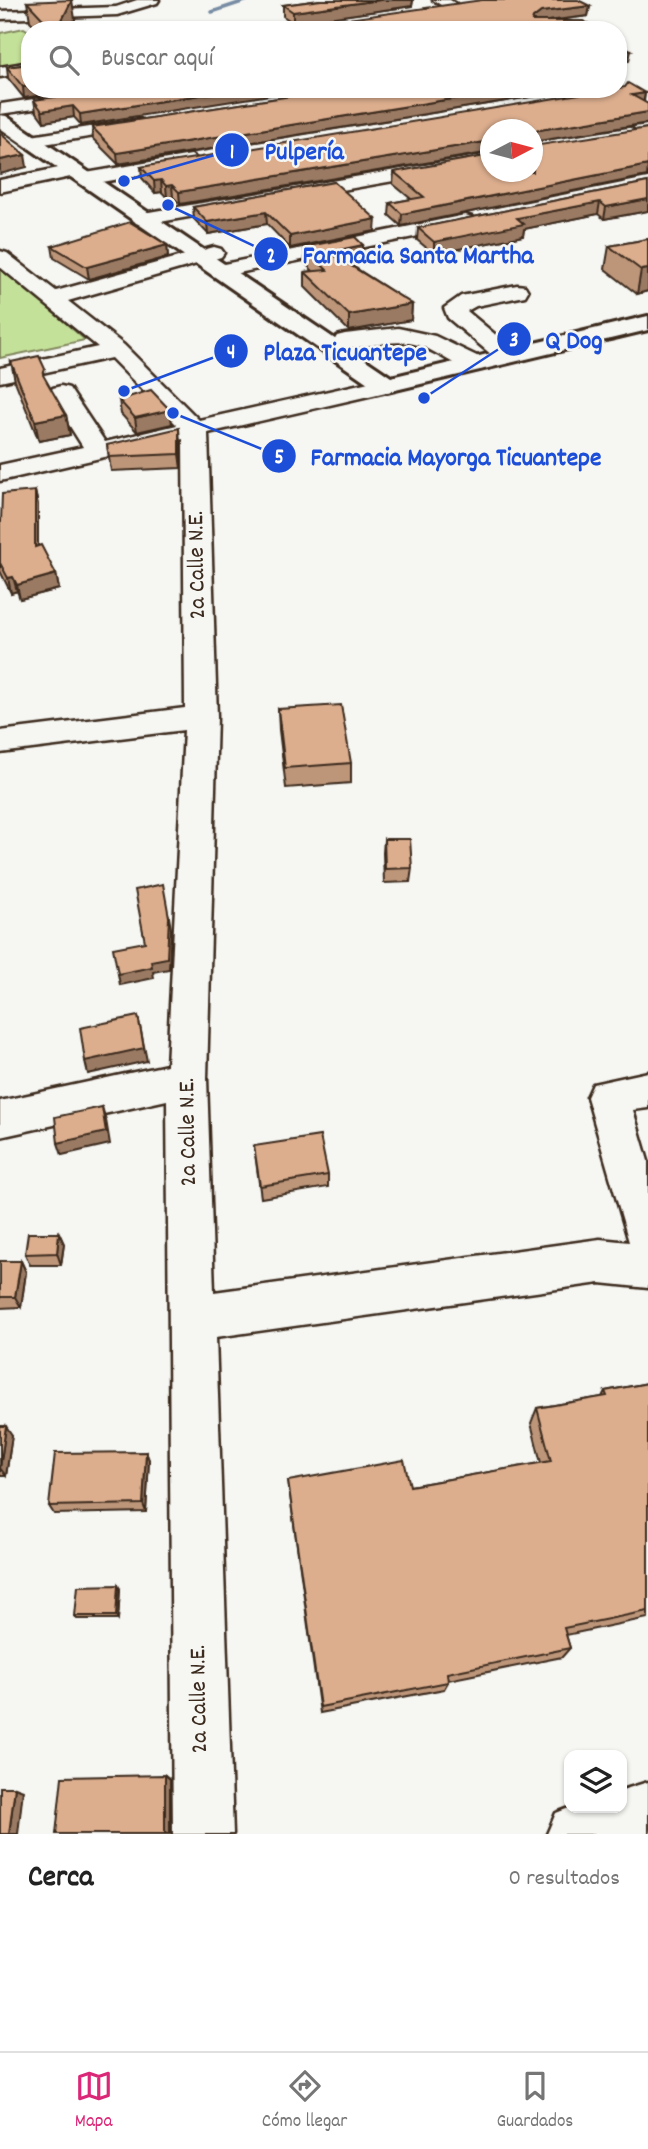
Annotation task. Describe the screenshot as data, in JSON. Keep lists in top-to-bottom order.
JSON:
{
  "streets": {
    "street": ["2a Calle N.E."]
  },
  "places": [
    "Pulpería",
    "Farmacia Santa Martha",
    "Plaza Ticuantepe",
    "Q Dog",
    "Farmacia Mayorga Ticuantepe"
  ],
  "north": "right",
  "page": {
    "search": "Buscar aquí",
    "heading": ["Cerca", "0 resultados"],
    "nav": ["Mapa", "Cómo llegar", "Guardados"]
  }
}
